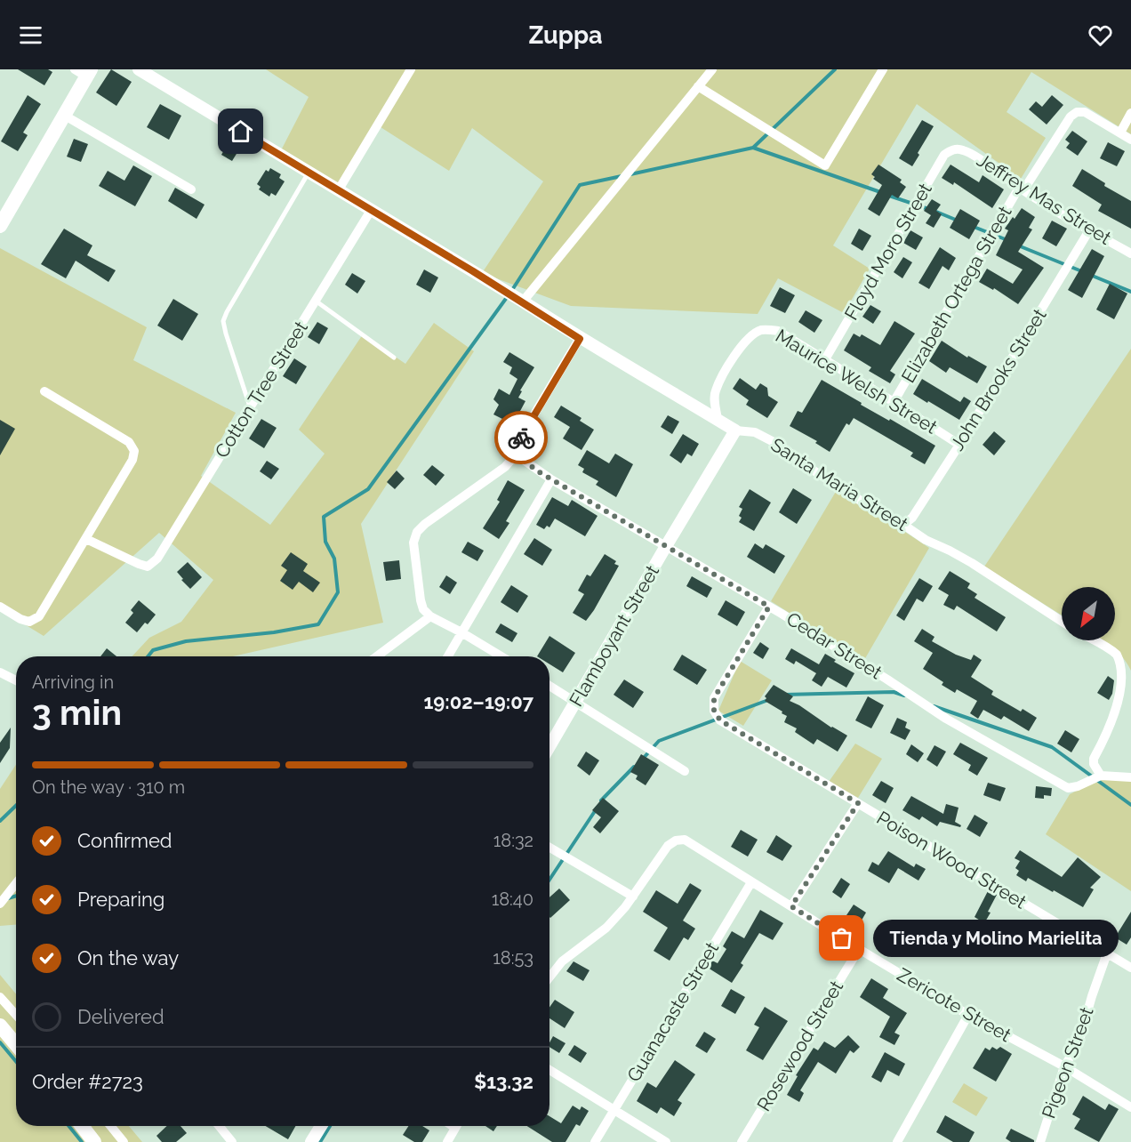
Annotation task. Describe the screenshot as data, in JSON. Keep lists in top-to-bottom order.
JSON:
{
  "streets": {
    "street": [
      "Jeffrey Mas Street",
      "Floyd Moro Street",
      "Elizabeth Ortega Street",
      "John Brooks Street",
      "Maurice Welsh Street",
      "Cotton Tree Street",
      "Santa Maria Street",
      "Flamboyant Street",
      "Cedar Street",
      "Poison Wood Street",
      "Zericote Street",
      "Guanacaste Street",
      "Rosewood Street",
      "Pigeon Street"
    ]
  },
  "crossings": [
    ["Jeffrey Mas Street", "Floyd Moro Street"],
    ["Jeffrey Mas Street", "Elizabeth Ortega Street"],
    ["Jeffrey Mas Street", "John Brooks Street"],
    ["Floyd Moro Street", "Maurice Welsh Street"],
    ["Elizabeth Ortega Street", "Maurice Welsh Street"],
    ["John Brooks Street", "Maurice Welsh Street"],
    ["John Brooks Street", "Santa Maria Street"],
    ["Maurice Welsh Street", "Santa Maria Street"],
    ["Cotton Tree Street", "Santa Maria Street"],
    ["Santa Maria Street", "Flamboyant Street"],
    ["Flamboyant Street", "Cedar Street"],
    ["Cedar Street", "Poison Wood Street"],
    ["Poison Wood Street", "Pigeon Street"],
    ["Zericote Street", "Guanacaste Street"],
    ["Zericote Street", "Rosewood Street"],
    ["Zericote Street", "Pigeon Street"]
  ],
  "places": ["Tienda y Molino Marielita"],
  "north": "bottom left",
  "page": {
    "header": "Zuppa",
    "heading": ["3 min", "Arriving in", "19:02–19:07"],
    "panel": ["Order #2723", "$13.32"],
    "bar": "On the way · 310 m",
    "list": [
      ["Confirmed", "18:32"],
      ["Preparing", "18:40"],
      ["On the way", "18:53"],
      "Delivered"
    ],
    "bubble": "Tienda y Molino Marielita"
  }
}
